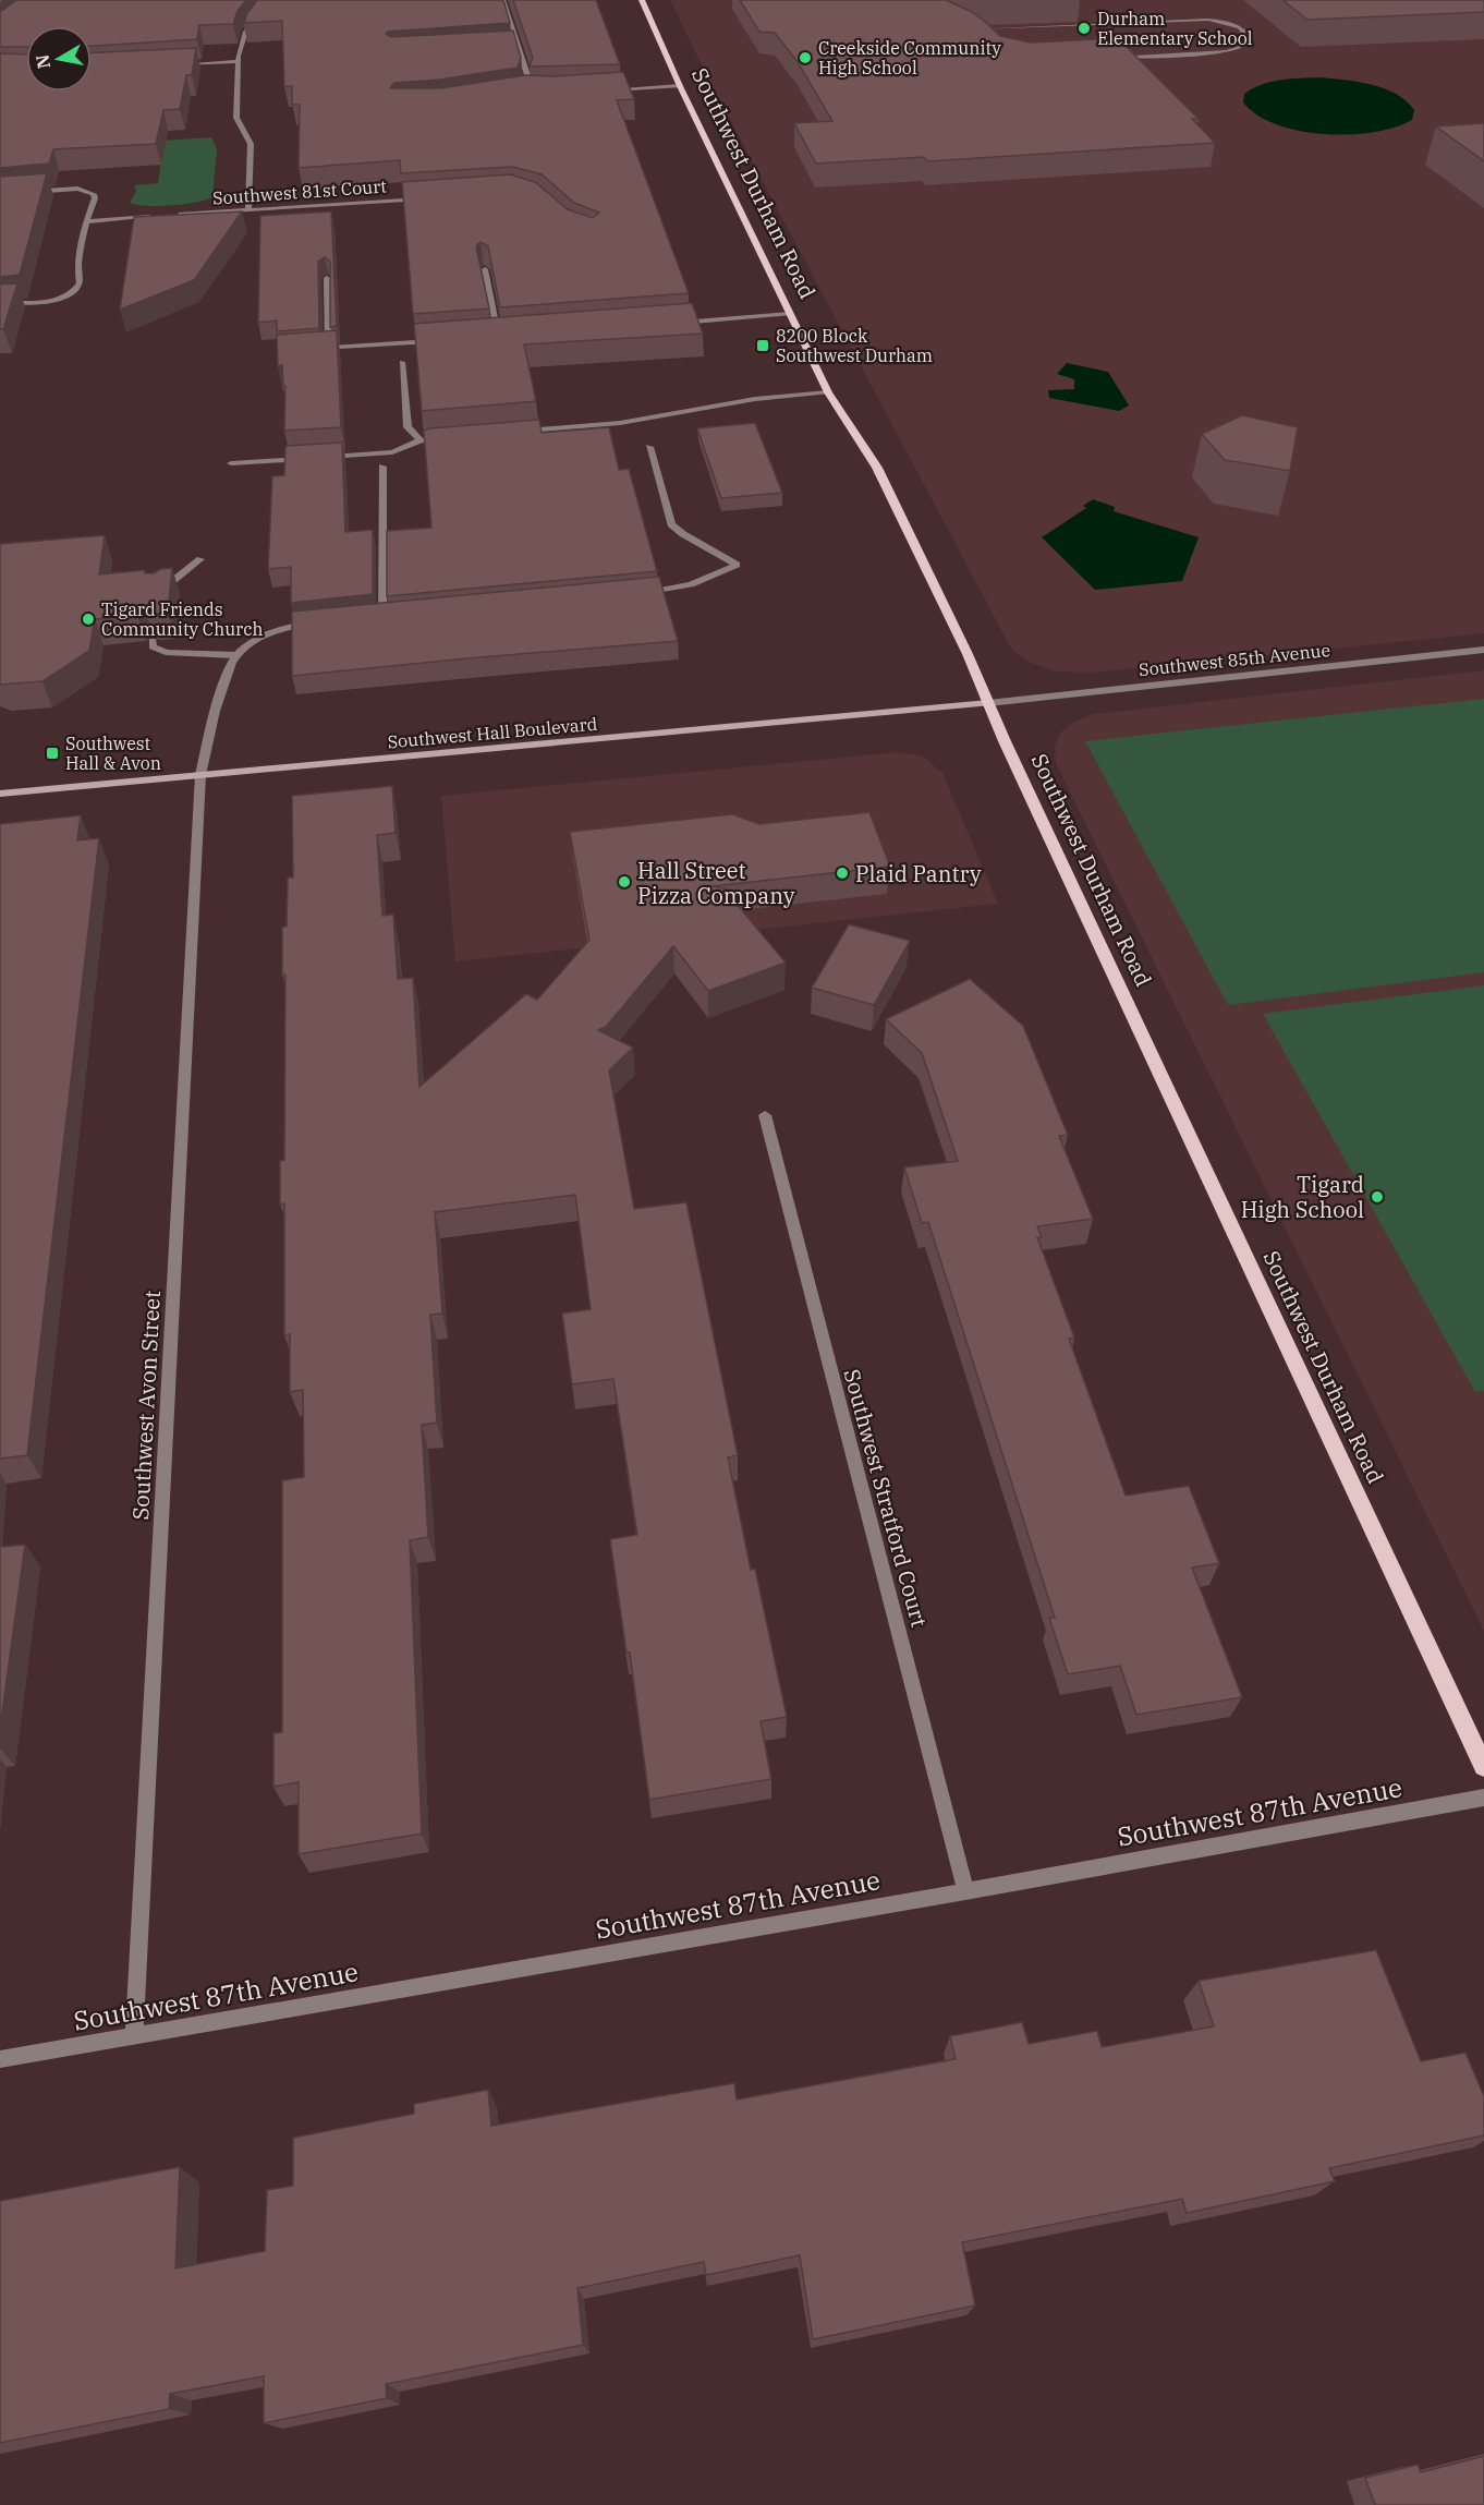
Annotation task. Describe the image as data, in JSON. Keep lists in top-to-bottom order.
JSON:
{
  "streets": {
    "main road": ["Southwest Durham Road", "Southwest Hall Boulevard"],
    "street": [
      "Southwest 81st Court",
      "Southwest 85th Avenue",
      "Southwest Avon Street",
      "Southwest Stratford Court",
      "Southwest 87th Avenue"
    ]
  },
  "crossings": [
    ["Southwest Durham Road", "Southwest 85th Avenue"],
    ["Southwest Durham Road", "Southwest Hall Boulevard"],
    ["Southwest 85th Avenue", "Southwest Hall Boulevard"],
    ["Southwest Hall Boulevard", "Southwest Avon Street"],
    ["Southwest Avon Street", "Southwest 87th Avenue"],
    ["Southwest Stratford Court", "Southwest 87th Avenue"]
  ],
  "places": {
    "other": [
      "Durham Elementary School",
      "Creekside Community High School",
      "Tigard Friends Community Church",
      "Plaid Pantry",
      "Hall Street Pizza Company",
      "Tigard High School"
    ],
    "transit": ["8200 Block Southwest Durham", "Southwest Hall & Avon"]
  },
  "north": "left"
}
